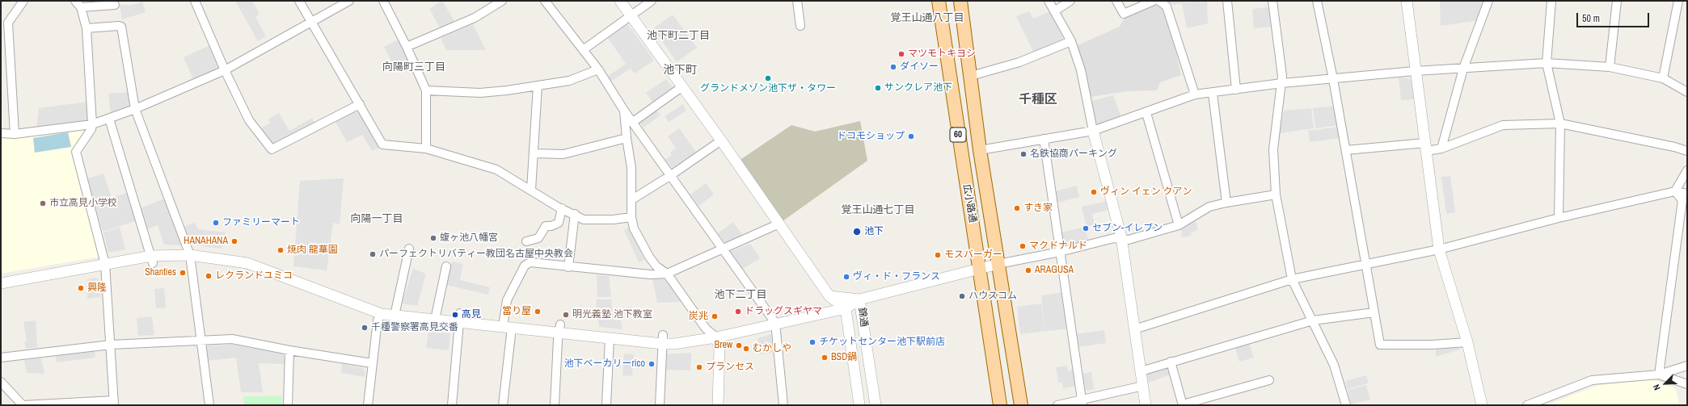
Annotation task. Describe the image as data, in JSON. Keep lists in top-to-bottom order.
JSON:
{
  "streets": {
    "main road": ["60", "広小路通"],
    "street": ["錦通"]
  },
  "districts": [
    "覚王山通八丁目",
    "池下町二丁目",
    "向陽町三丁目",
    "池下町",
    "千種区",
    "覚王山通七丁目",
    "向陽一丁目",
    "池下二丁目"
  ],
  "places": [
    "マツモトキヨシ",
    "ダイソー",
    "グランドメゾン池下ザ・タワー",
    "サンクレア池下",
    "ドコモショップ",
    "名鉄協商パーキング",
    "ヴィン イェン クアン",
    "市立高見小学校",
    "すき家",
    "ファミリーマート",
    "セブン-イレブン",
    "池下",
    "蝮ヶ池八幡宮",
    "HANAHANA",
    "マクドナルド",
    "焼肉 龍華園",
    "パーフェクトリバティー教団名古屋中央教会",
    "モスバーガー",
    "ARAGUSA",
    "Shanties",
    "レクランドユミコ",
    "ヴィ・ド・フランス",
    "興隆",
    "ハウスコム",
    "當り屋",
    "ドラッグスギヤマ",
    "高見",
    "明光義塾 池下教室",
    "炭兆",
    "千種警察署高見交番",
    "チケットセンター池下駅前店",
    "Brew",
    "むかしや",
    "BSD鍋",
    "池下ベーカリーrico",
    "プランセス"
  ],
  "scale_bar": "50 m",
  "north": "bottom left"
}
